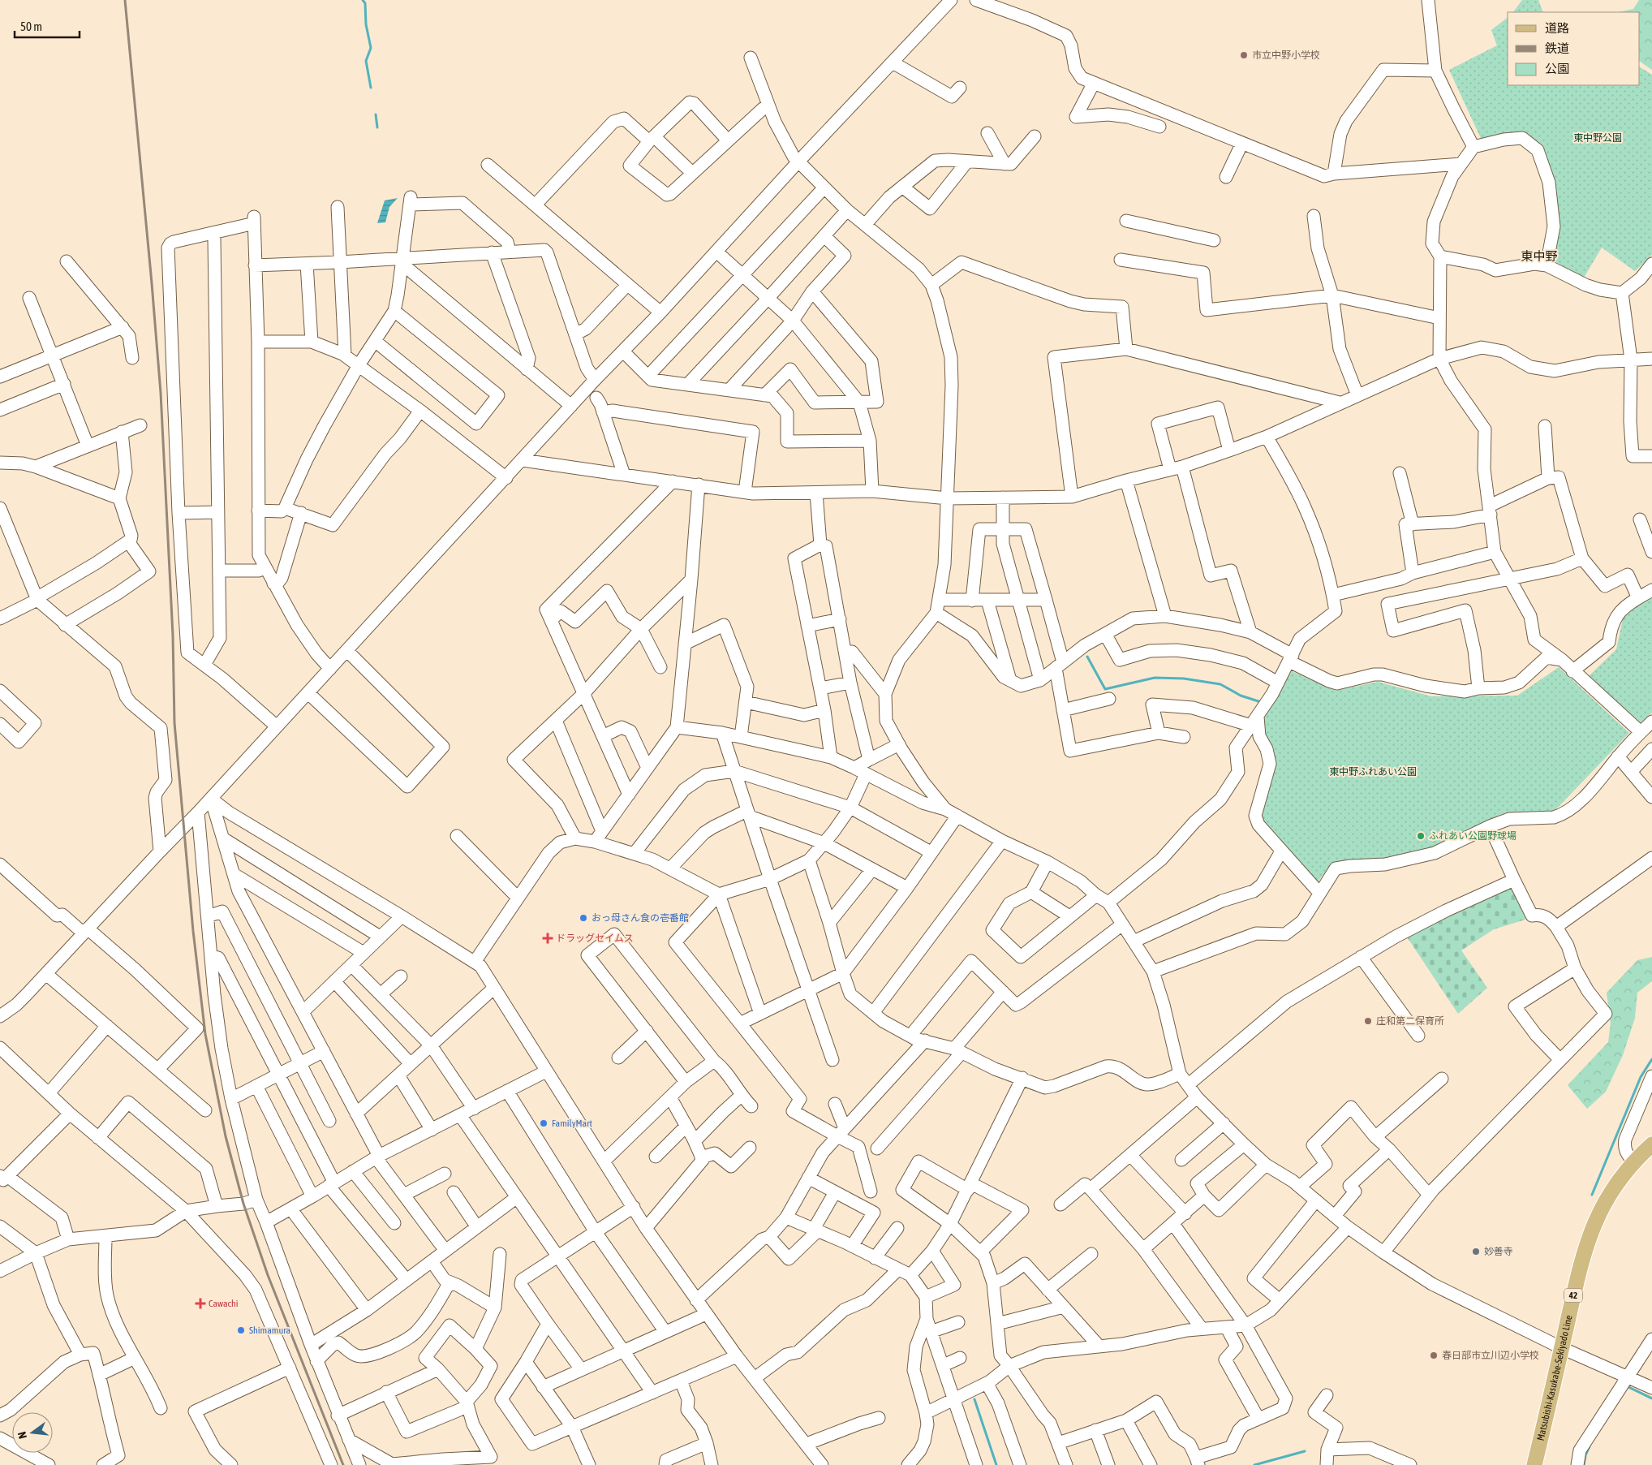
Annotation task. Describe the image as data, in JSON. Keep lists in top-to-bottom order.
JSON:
{
  "streets": {
    "main road": ["42", "Matsubishi-Kasukabe-Sekiyado Line"]
  },
  "districts": ["東中野"],
  "parks": ["東中野公園", "東中野ふれあい公園"],
  "places": {
    "other": [
      "市立中野小学校",
      "ふれあい公園野球場",
      "おっ母さん食の壱番館",
      "庄和第二保育所",
      "FamilyMart",
      "妙善寺",
      "Shimamura",
      "春日部市立川辺小学校"
    ],
    "health": ["ドラッグセイムス", "Cawachi"]
  },
  "legend": ["道路", "鉄道", "公園"],
  "scale_bar": "50 m",
  "north": "left"
}
